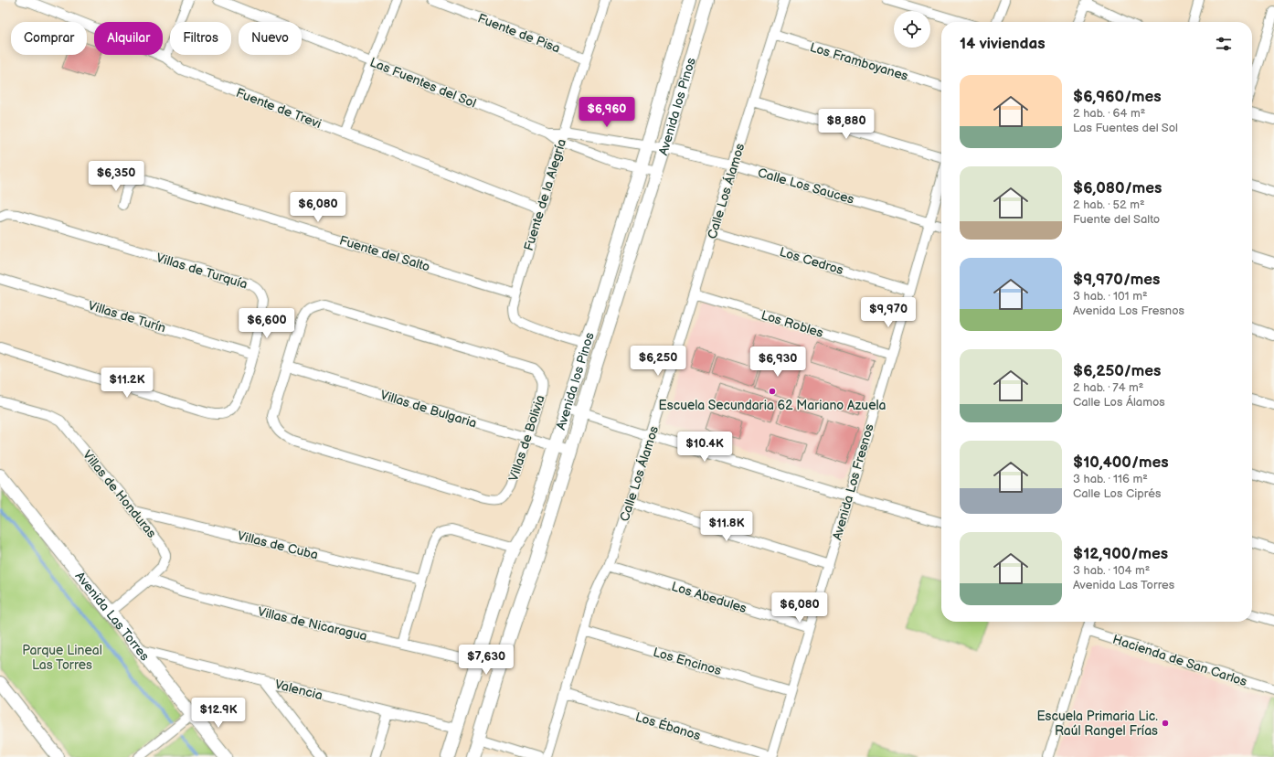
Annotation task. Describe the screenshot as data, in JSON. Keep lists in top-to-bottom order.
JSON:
{
  "streets": {
    "street": [
      "Fuente de Pisa",
      "Los Framboyanes",
      "Las Fuentes del Sol",
      "Avenida los Pinos",
      "Fuente de Trevi",
      "Calle Los Sauces",
      "Calle Los Álamos",
      "Fuente de la Alegría",
      "Fuente del Salto",
      "Los Cedros",
      "Villas de Turquía",
      "Villas de Turín",
      "Los Robles",
      "Villas de Bulgaria",
      "Villas de Bolivia",
      "Avenida Los Fresnos",
      "Villas de Honduras",
      "Villas de Cuba",
      "Los Abedules",
      "Avenida Las Torres",
      "Villas de Nicaragua",
      "Hacienda de San Carlos",
      "Los Encinos",
      "Valencia",
      "Los Ébanos"
    ]
  },
  "crossings": [
    ["Fuente de Pisa", "Fuente de la Alegría"],
    ["Los Framboyanes", "Calle Los Álamos"],
    ["Las Fuentes del Sol", "Avenida los Pinos"],
    ["Las Fuentes del Sol", "Calle Los Sauces"],
    ["Las Fuentes del Sol", "Fuente de la Alegría"],
    ["Avenida los Pinos", "Calle Los Sauces"],
    ["Avenida los Pinos", "Fuente de la Alegría"],
    ["Avenida los Pinos", "Villas de Bulgaria"],
    ["Avenida los Pinos", "Villas de Nicaragua"],
    ["Avenida los Pinos", "Valencia"],
    ["Fuente de Trevi", "Fuente de la Alegría"],
    ["Calle Los Sauces", "Calle Los Álamos"],
    ["Calle Los Sauces", "Avenida Los Fresnos"],
    ["Calle Los Álamos", "Los Cedros"],
    ["Calle Los Álamos", "Los Robles"],
    ["Calle Los Álamos", "Los Abedules"],
    ["Calle Los Álamos", "Los Encinos"],
    ["Calle Los Álamos", "Los Ébanos"],
    ["Fuente de la Alegría", "Fuente del Salto"],
    ["Los Cedros", "Avenida Los Fresnos"],
    ["Villas de Turquía", "Villas de Turín"],
    ["Los Robles", "Avenida Los Fresnos"],
    ["Villas de Bulgaria", "Villas de Bolivia"],
    ["Avenida Los Fresnos", "Los Abedules"],
    ["Avenida Los Fresnos", "Los Encinos"],
    ["Avenida Los Fresnos", "Los Ébanos"],
    ["Villas de Honduras", "Villas de Cuba"],
    ["Villas de Honduras", "Avenida Las Torres"],
    ["Villas de Honduras", "Villas de Nicaragua"],
    ["Avenida Las Torres", "Valencia"]
  ],
  "parks": ["Parque Lineal Las Torres"],
  "places": ["Escuela Secundaria 62 Mariano Azuela", "Escuela Primaria Lic. Raúl Rangel Frías"],
  "page": {
    "chip": [
      "Comprar",
      "Alquilar",
      "Filtros",
      "Nuevo"
    ],
    "heading": "14 viviendas",
    "list": [
      {
        "name": "$6,960/mes",
        "note": "2 hab. · 64 m² · Las Fuentes del Sol"
      },
      {
        "name": "$6,080/mes",
        "note": "2 hab. · 52 m² · Fuente del Salto"
      },
      {
        "name": "$9,970/mes",
        "note": "3 hab. · 101 m² · Avenida Los Fresnos"
      },
      {
        "name": "$6,250/mes",
        "note": "2 hab. · 74 m² · Calle Los Álamos"
      },
      {
        "name": "$10,400/mes",
        "note": "3 hab. · 116 m² · Calle Los Ciprés"
      },
      {
        "name": "$12,900/mes",
        "note": "3 hab. · 104 m² · Avenida Las Torres"
      }
    ],
    "price": [
      "$6,960",
      "$8,880",
      "$6,350",
      "$6,080",
      "$9,970",
      "$6,600",
      "$6,250",
      "$6,930",
      "$11.2K",
      "$10.4K",
      "$11.8K",
      "$6,080",
      "$7,630",
      "$12.9K"
    ]
  }
}
